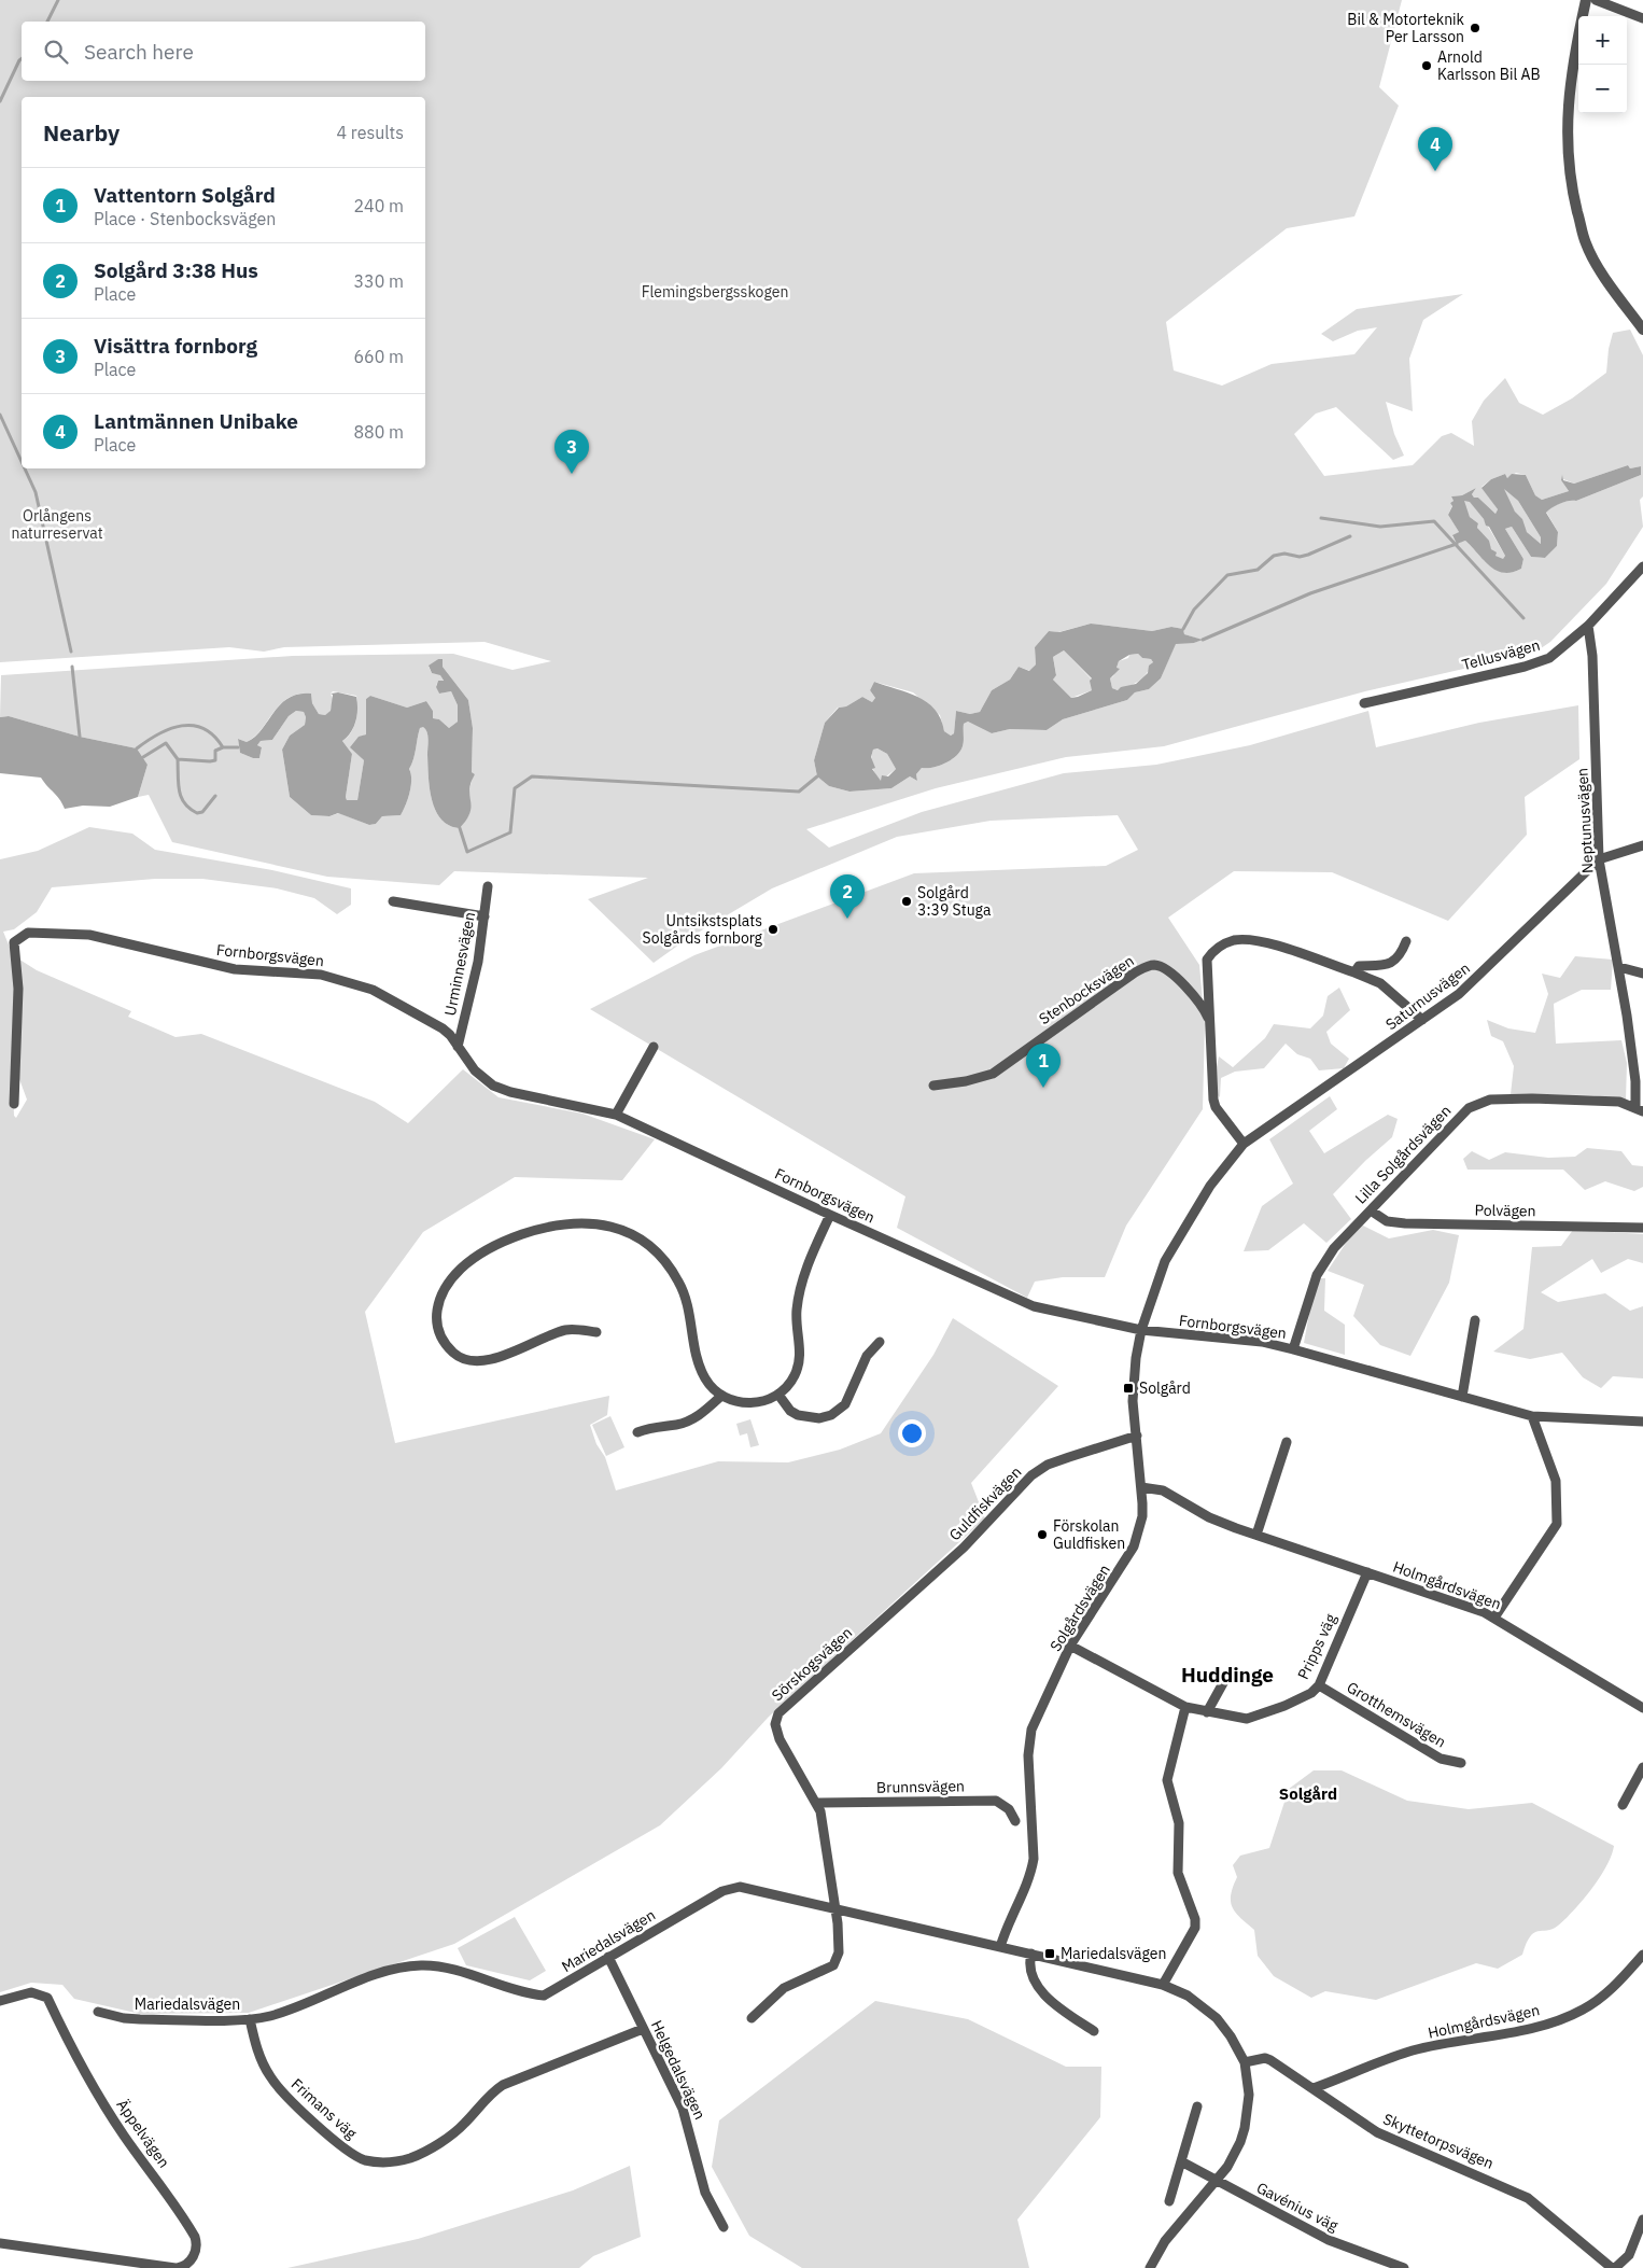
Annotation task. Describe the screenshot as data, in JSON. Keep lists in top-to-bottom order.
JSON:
{
  "streets": {
    "street": [
      "Tellusvägen",
      "Neptunusvägen",
      "Fornborgsvägen",
      "Urminnesvägen",
      "Stenbocksvägen",
      "Saturnusvägen",
      "Lilla Solgårdsvägen",
      "Polvägen",
      "Guldfiskvägen",
      "Holmgårdsvägen",
      "Solgårdsvägen",
      "Pripps väg",
      "Sörskogsvägen",
      "Grotthemsvägen",
      "Brunnsvägen",
      "Mariedalsvägen",
      "Helgedalsvägen",
      "Frimans väg",
      "Äppelvägen",
      "Skyttetorpsvägen",
      "Gavénius väg"
    ]
  },
  "crossings": [
    ["Tellusvägen", "Neptunusvägen"],
    ["Neptunusvägen", "Saturnusvägen"],
    ["Neptunusvägen", "Lilla Solgårdsvägen"],
    ["Fornborgsvägen", "Urminnesvägen"],
    ["Fornborgsvägen", "Lilla Solgårdsvägen"],
    ["Fornborgsvägen", "Solgårdsvägen"],
    ["Stenbocksvägen", "Saturnusvägen"],
    ["Stenbocksvägen", "Solgårdsvägen"],
    ["Saturnusvägen", "Solgårdsvägen"],
    ["Lilla Solgårdsvägen", "Polvägen"],
    ["Guldfiskvägen", "Solgårdsvägen"],
    ["Guldfiskvägen", "Sörskogsvägen"],
    ["Holmgårdsvägen", "Solgårdsvägen"],
    ["Holmgårdsvägen", "Pripps väg"],
    ["Holmgårdsvägen", "Skyttetorpsvägen"],
    ["Solgårdsvägen", "Pripps väg"],
    ["Solgårdsvägen", "Mariedalsvägen"],
    ["Pripps väg", "Grotthemsvägen"],
    ["Sörskogsvägen", "Brunnsvägen"],
    ["Sörskogsvägen", "Mariedalsvägen"],
    ["Mariedalsvägen", "Helgedalsvägen"],
    ["Mariedalsvägen", "Frimans väg"],
    ["Mariedalsvägen", "Skyttetorpsvägen"],
    ["Mariedalsvägen", "Gavénius väg"],
    ["Helgedalsvägen", "Frimans väg"]
  ],
  "districts": ["Huddinge", "Solgård"],
  "parks": ["Flemingsbergsskogen", "Orlångens naturreservat"],
  "places": {
    "other": [
      "Bil & Motorteknik Per Larsson",
      "Arnold Karlsson Bil AB",
      "Solgård 3:39 Stuga",
      "Untsikstsplats Solgårds fornborg",
      "Förskolan Guldfisken"
    ],
    "transit": ["Solgård", "Mariedalsvägen"]
  },
  "page": {
    "map_buttons": ["+", "−"],
    "search": "Search here",
    "heading": ["Nearby", "4 results"],
    "pins": [
      "4",
      "3",
      "2",
      "1"
    ],
    "list": [
      {
        "mark": "1",
        "name": "Vattentorn Solgård",
        "note": "Place · Stenbocksvägen",
        "value": "240 m"
      },
      {
        "mark": "2",
        "name": "Solgård 3:38 Hus",
        "note": "Place",
        "value": "330 m"
      },
      {
        "mark": "3",
        "name": "Visättra fornborg",
        "note": "Place",
        "value": "660 m"
      },
      {
        "mark": "4",
        "name": "Lantmännen Unibake",
        "note": "Place",
        "value": "880 m"
      }
    ]
  }
}
